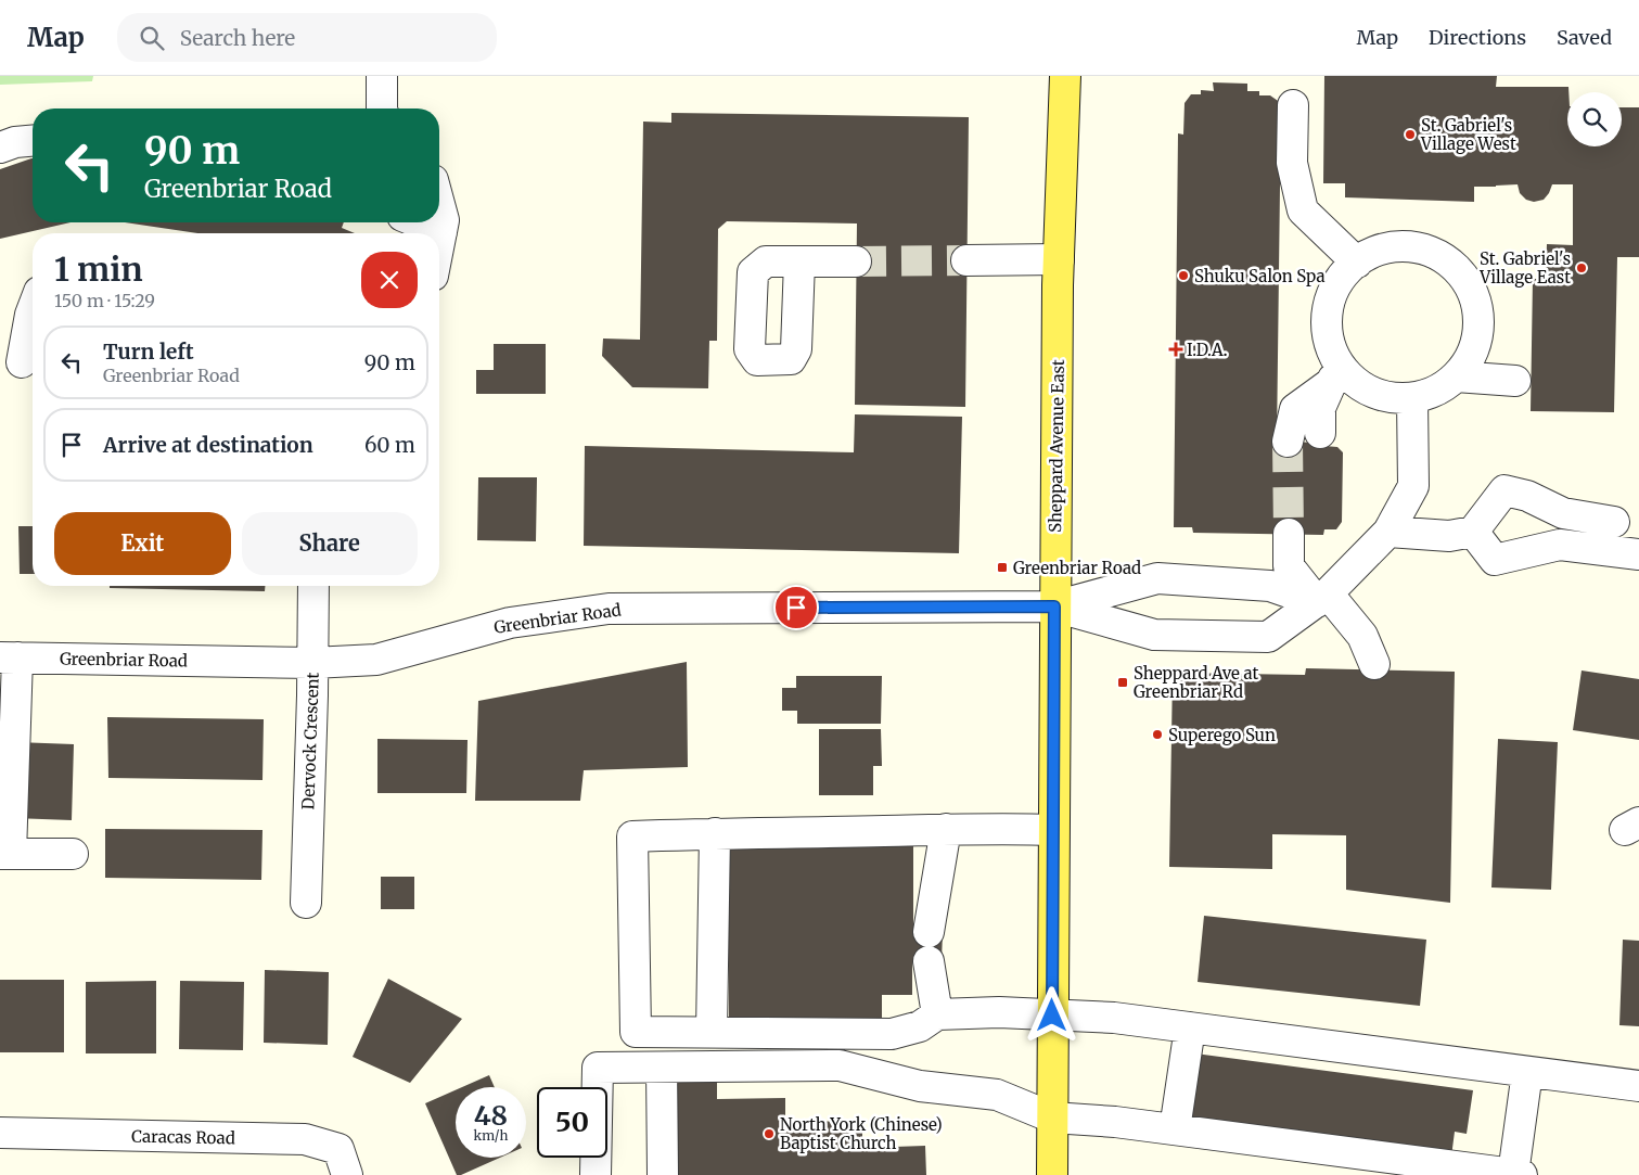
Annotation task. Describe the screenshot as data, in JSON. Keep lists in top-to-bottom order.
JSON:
{
  "streets": {
    "main road": ["Sheppard Avenue East"],
    "street": ["Greenbriar Road", "Dervock Crescent", "Caracas Road"]
  },
  "crossings": [
    ["Sheppard Avenue East", "Greenbriar Road"],
    ["Greenbriar Road", "Dervock Crescent"]
  ],
  "places": {
    "other": [
      "St. Gabriel's Village West",
      "St. Gabriel's Village East",
      "Shuku Salon Spa",
      "Superego Sun",
      "North York (Chinese) Baptist Church"
    ],
    "health": ["I.D.A."],
    "transit": ["Greenbriar Road", "Sheppard Ave at Greenbriar Rd"]
  },
  "page": {
    "header": "Map",
    "search": "Search here",
    "nav": ["Map", "Directions", "Saved"],
    "turn": ["90 m", "Greenbriar Road"],
    "heading": ["1 min", "150 m · 15:29"],
    "list": [
      {
        "name": "Turn left",
        "note": "Greenbriar Road",
        "value": "90 m"
      },
      {
        "name": "Arrive at destination",
        "value": "60 m"
      }
    ],
    "buttons": ["Exit", "Share"],
    "speed": "48 km/h",
    "limit": "50"
  }
}
